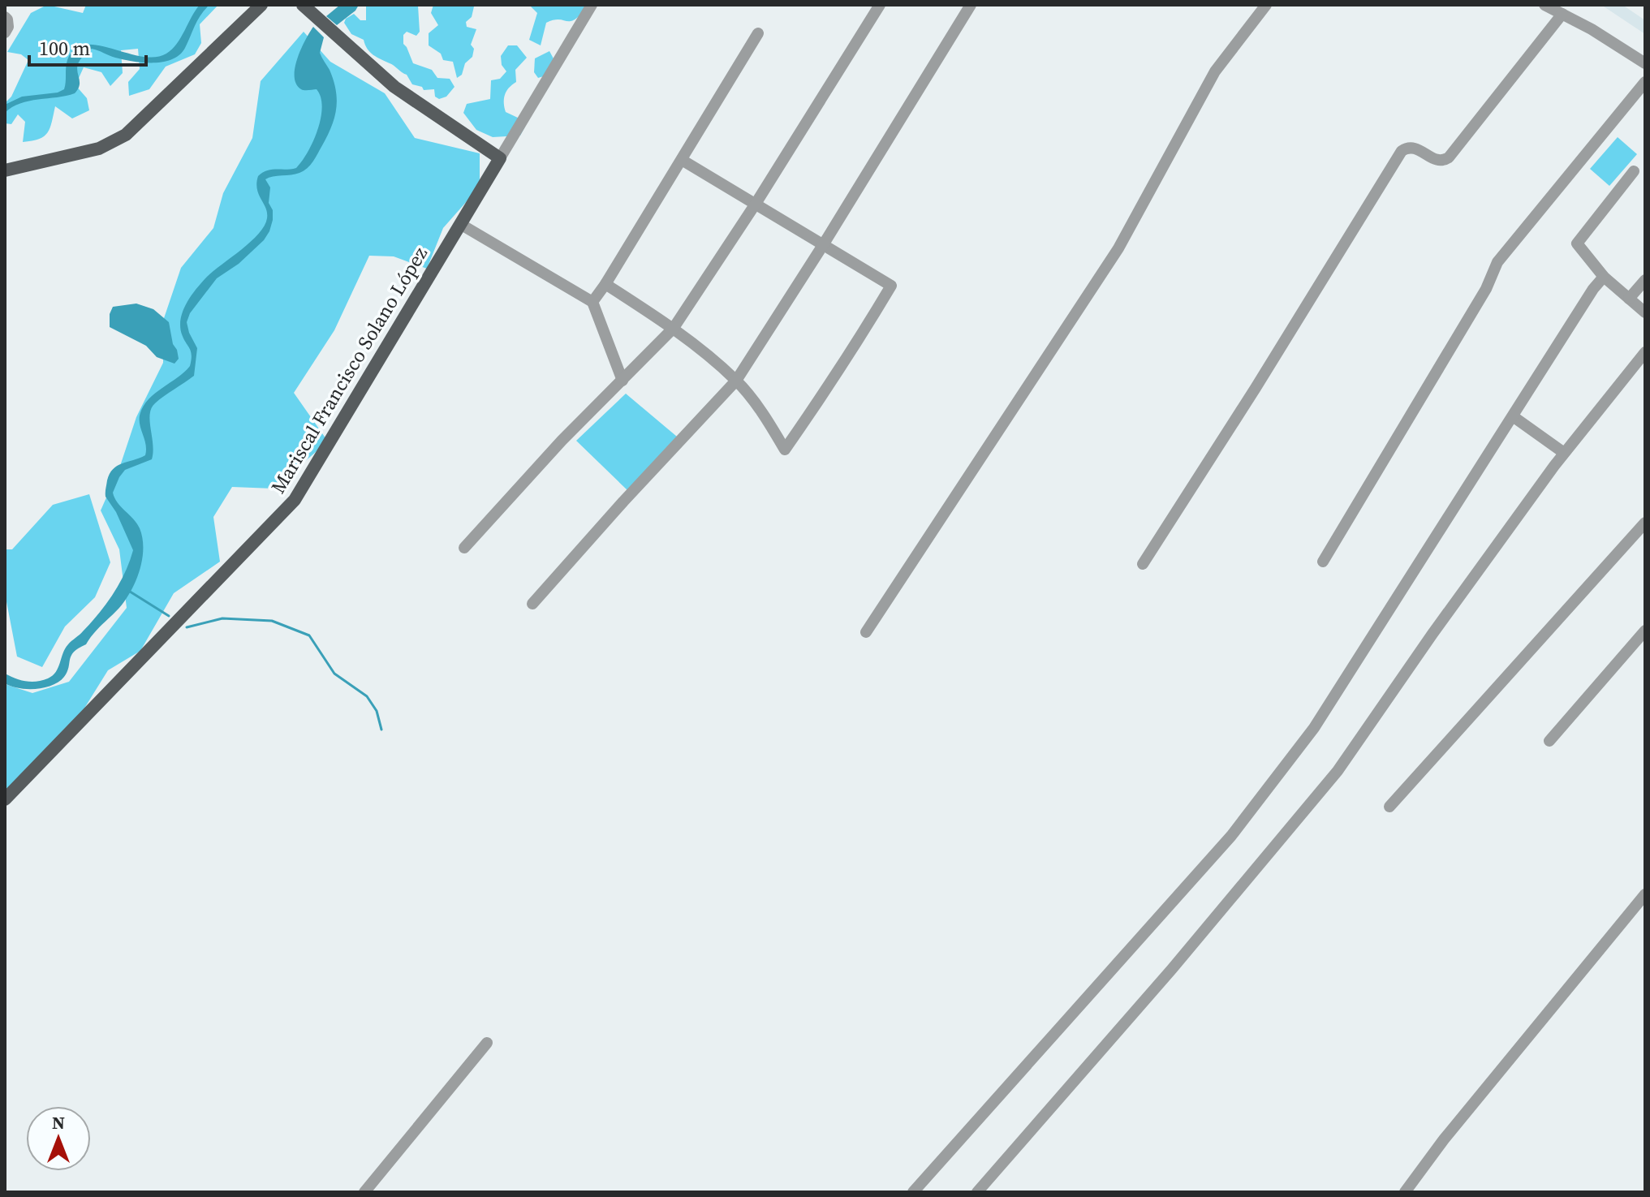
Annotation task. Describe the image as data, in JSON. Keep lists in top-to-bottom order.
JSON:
{
  "streets": {
    "main road": ["Mariscal Francisco Solano López"]
  },
  "scale_bar": "100 m",
  "north": "top"
}
